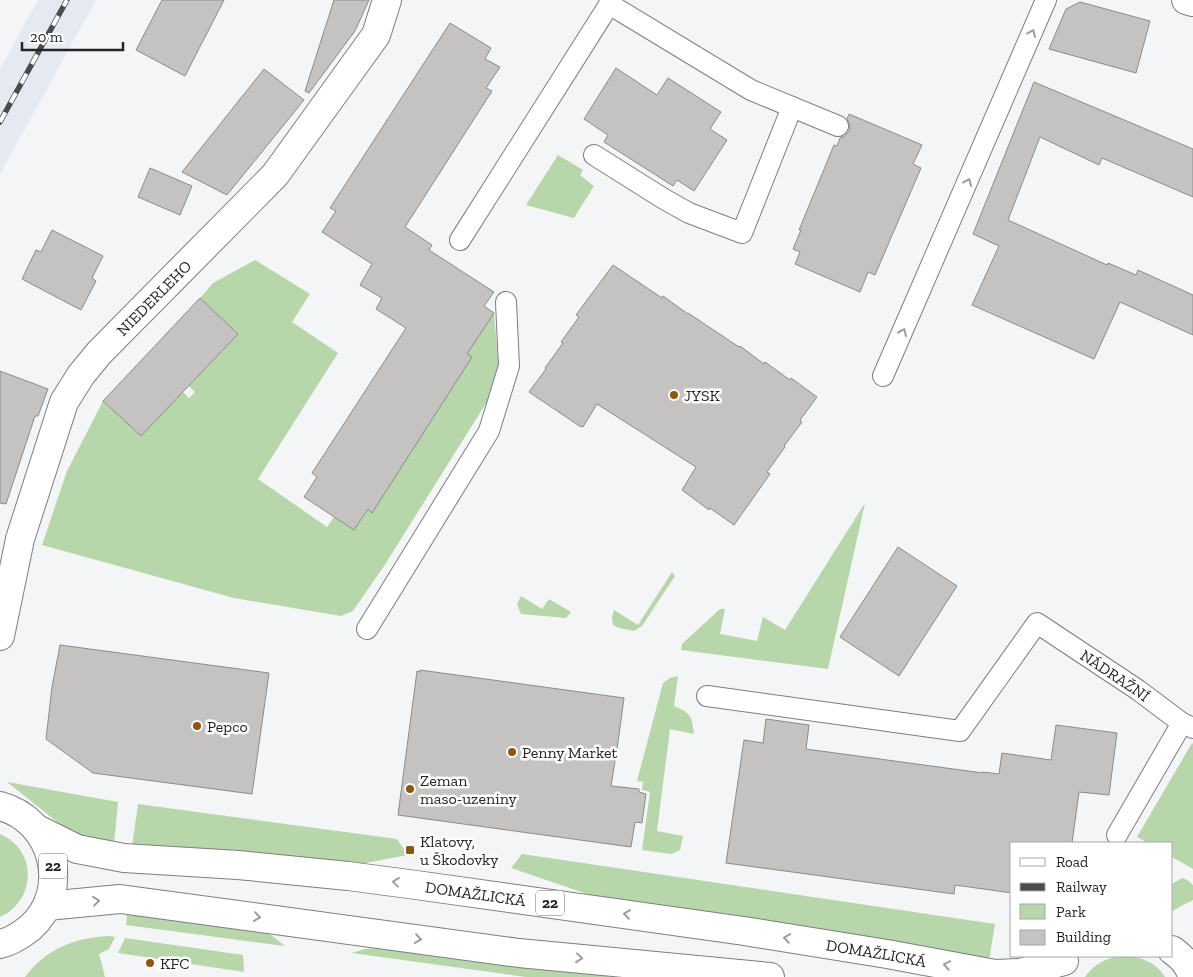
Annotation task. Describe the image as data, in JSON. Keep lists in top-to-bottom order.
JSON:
{
  "streets": {
    "main road": ["NIEDERLEHO", "22", "DOMAŽLICKÁ"],
    "lane": ["NÁDRAŽNÍ"]
  },
  "crossings": [
    ["22", "DOMAŽLICKÁ"]
  ],
  "places": {
    "other": [
      "JYSK",
      "Pepco",
      "Penny Market",
      "Zeman maso-uzeniny",
      "KFC"
    ],
    "transit": ["Klatovy, u Škodovky"]
  },
  "legend": [
    "Road",
    "Railway",
    "Park",
    "Building"
  ],
  "scale_bar": "20 m"
}
